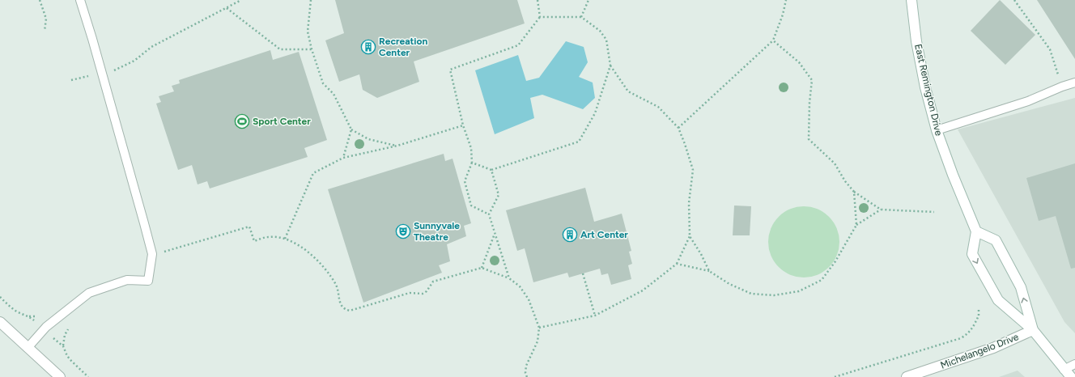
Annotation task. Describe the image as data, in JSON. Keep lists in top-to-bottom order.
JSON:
{
  "streets": {
    "main road": ["East Remington Drive", "Michelangelo Drive"]
  },
  "places": {
    "building": ["Recreation Center", "Art Center"],
    "sports": ["Sport Center"],
    "theatre": ["Sunnyvale Theatre"]
  }
}
